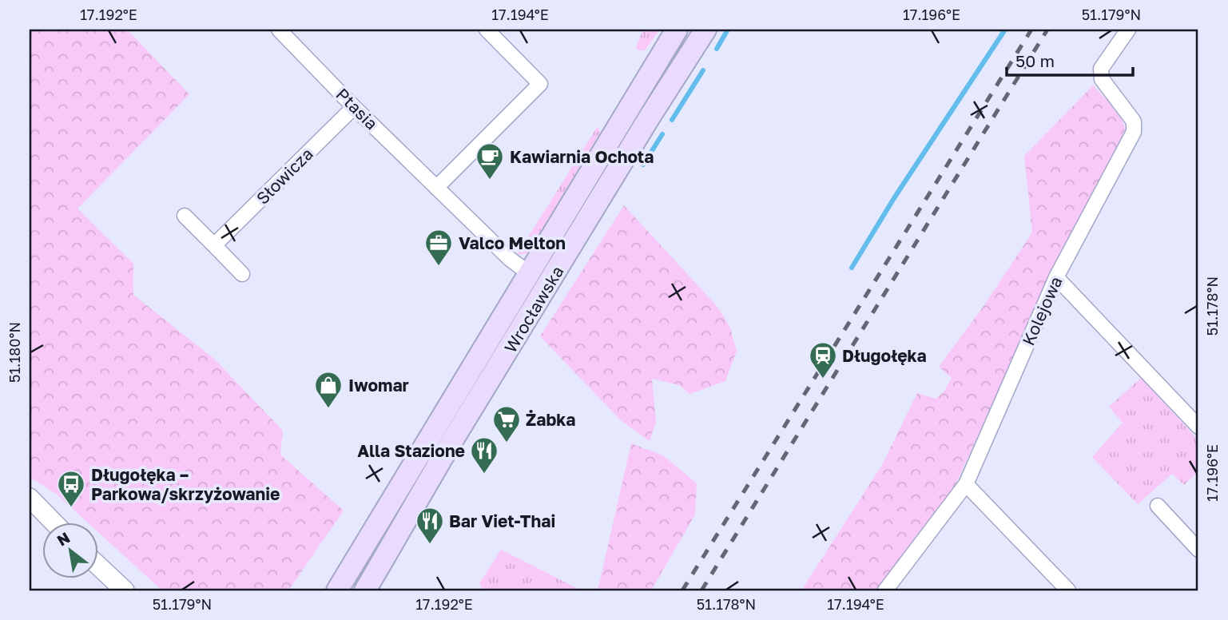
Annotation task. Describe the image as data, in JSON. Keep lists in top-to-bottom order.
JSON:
{
  "streets": {
    "main road": ["Wrocławska"],
    "street": ["Ptasia", "Słowicza", "Kolejowa"]
  },
  "crossings": [
    ["Ptasia", "Słowicza"],
    ["Ptasia", "Wrocławska"]
  ],
  "places": {
    "cafe": ["Kawiarnia Ochota"],
    "office": ["Valco Melton"],
    "station": ["Długołęka"],
    "shop": ["Iwomar"],
    "supermarket": ["Żabka"],
    "restaurant": ["Alla Stazione", "Bar Viet-Thai"],
    "bus stop": ["Długołęka – Parkowa/skrzyżowanie"]
  },
  "scale_bar": "50 m",
  "north": "top left",
  "coordinates": [
    "17.192°E",
    "17.194°E",
    "17.196°E",
    "51.179°N",
    "51.178°N",
    "51.180°N"
  ]
}
